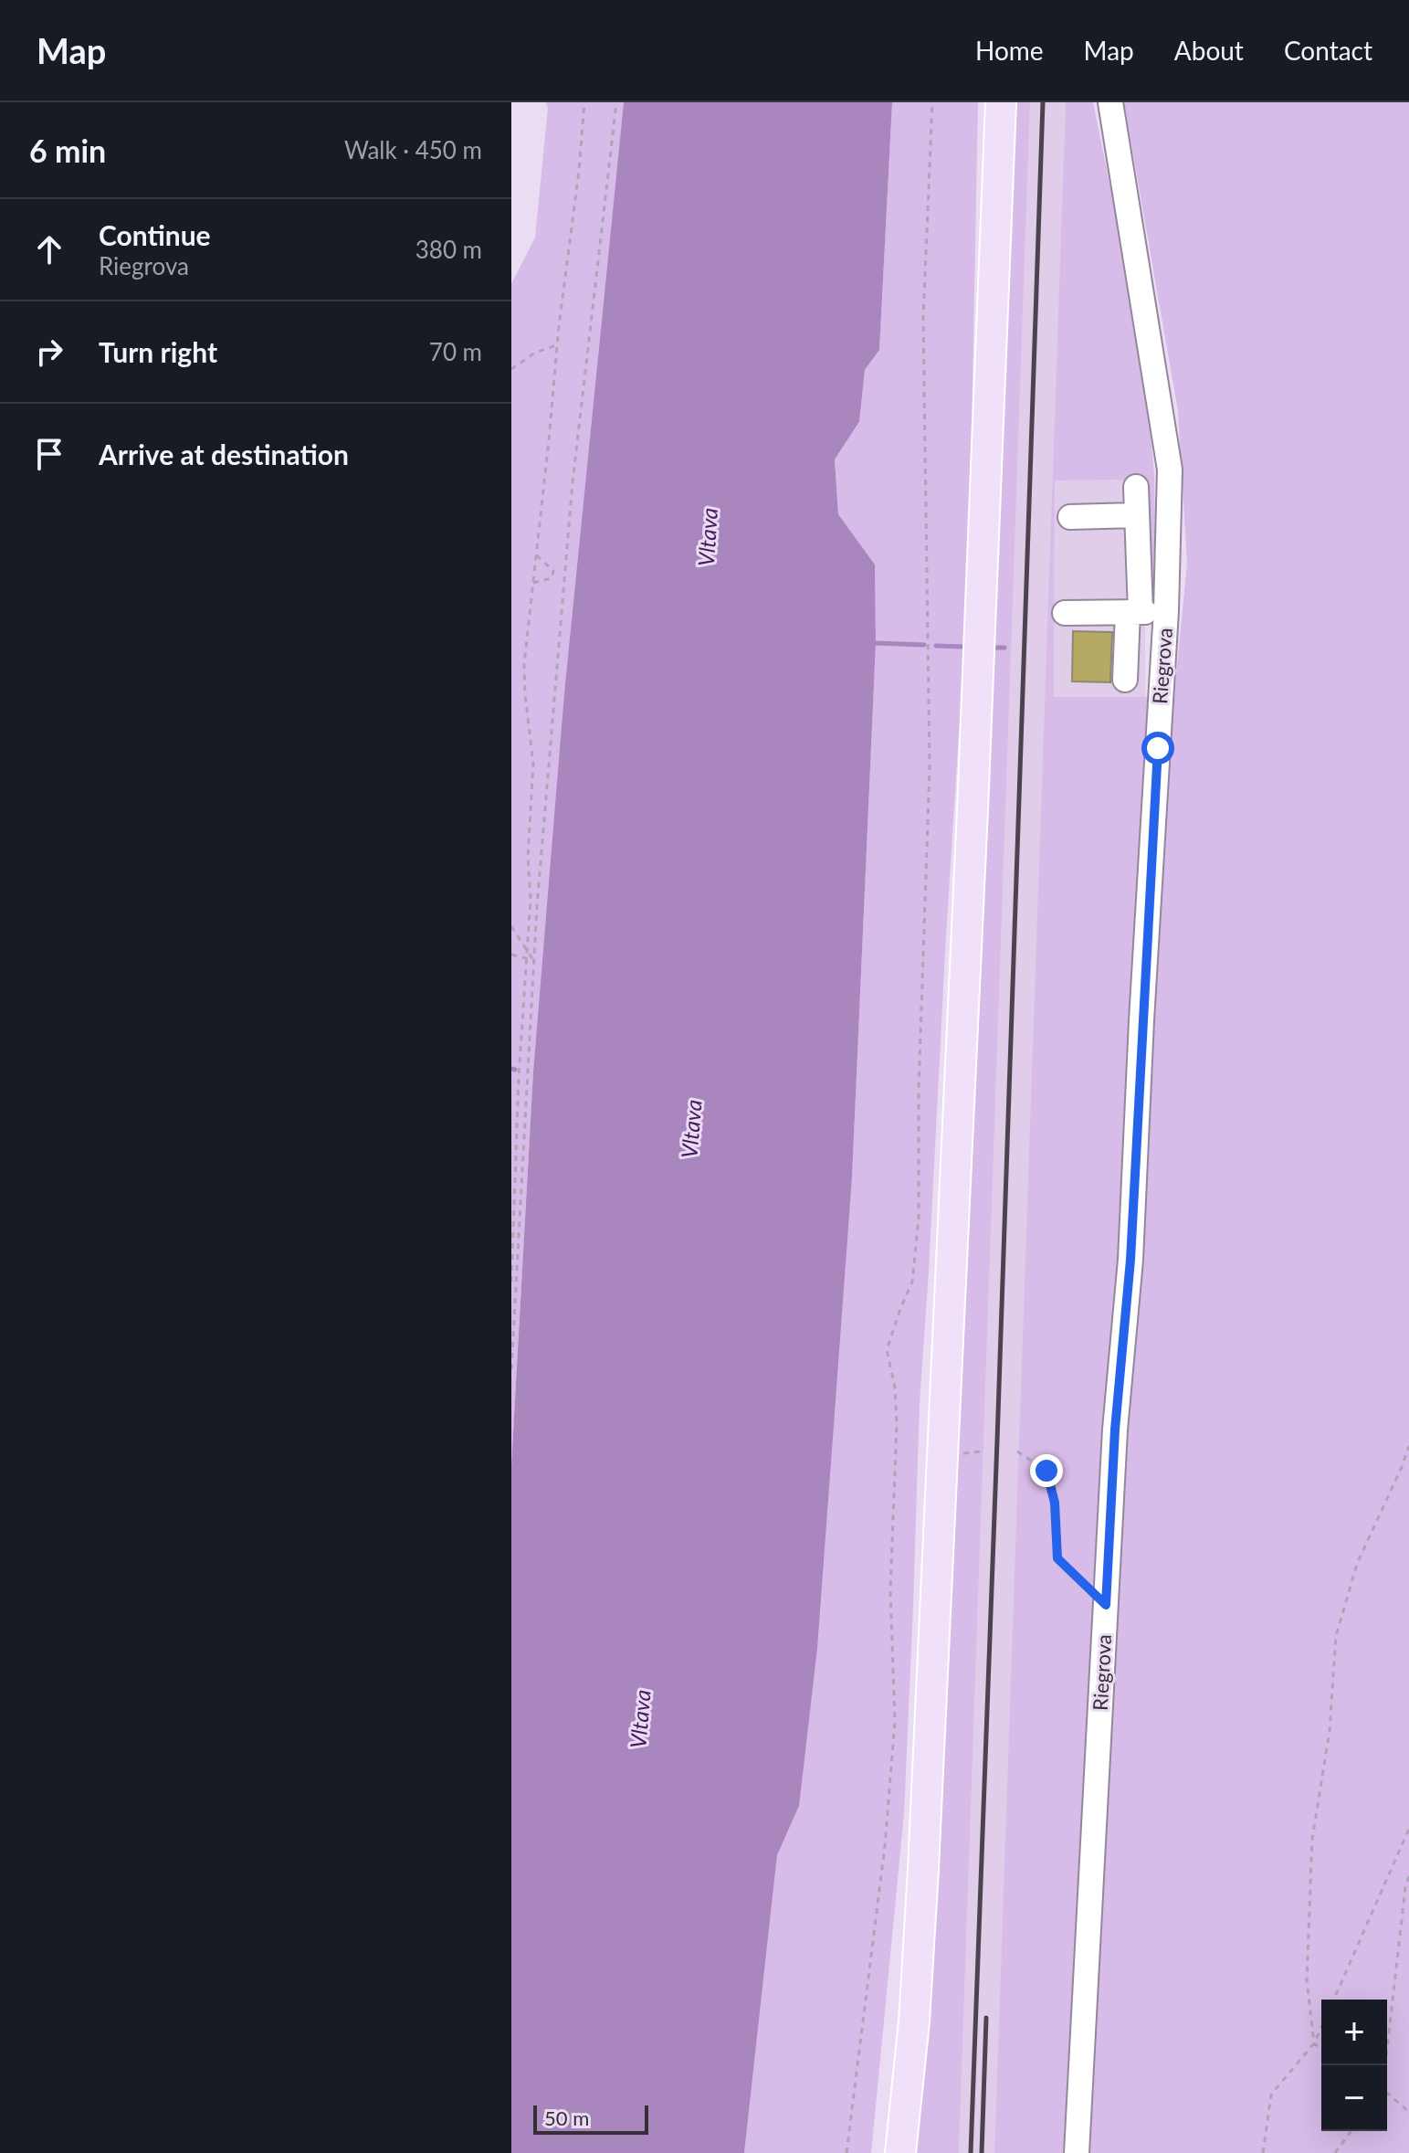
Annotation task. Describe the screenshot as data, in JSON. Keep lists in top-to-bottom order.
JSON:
{
  "streets": {
    "street": ["Riegrova"]
  },
  "water": ["Vltava"],
  "scale_bar": "50 m",
  "page": {
    "header": "Map",
    "nav": [
      "Home",
      "Map",
      "About",
      "Contact"
    ],
    "heading": ["6 min", "Walk · 450 m"],
    "list": [
      ["Continue", "Riegrova", "380 m"],
      ["Turn right", "70 m"],
      "Arrive at destination"
    ],
    "map_buttons": ["+", "−"],
    "scale": "50 m"
  }
}
